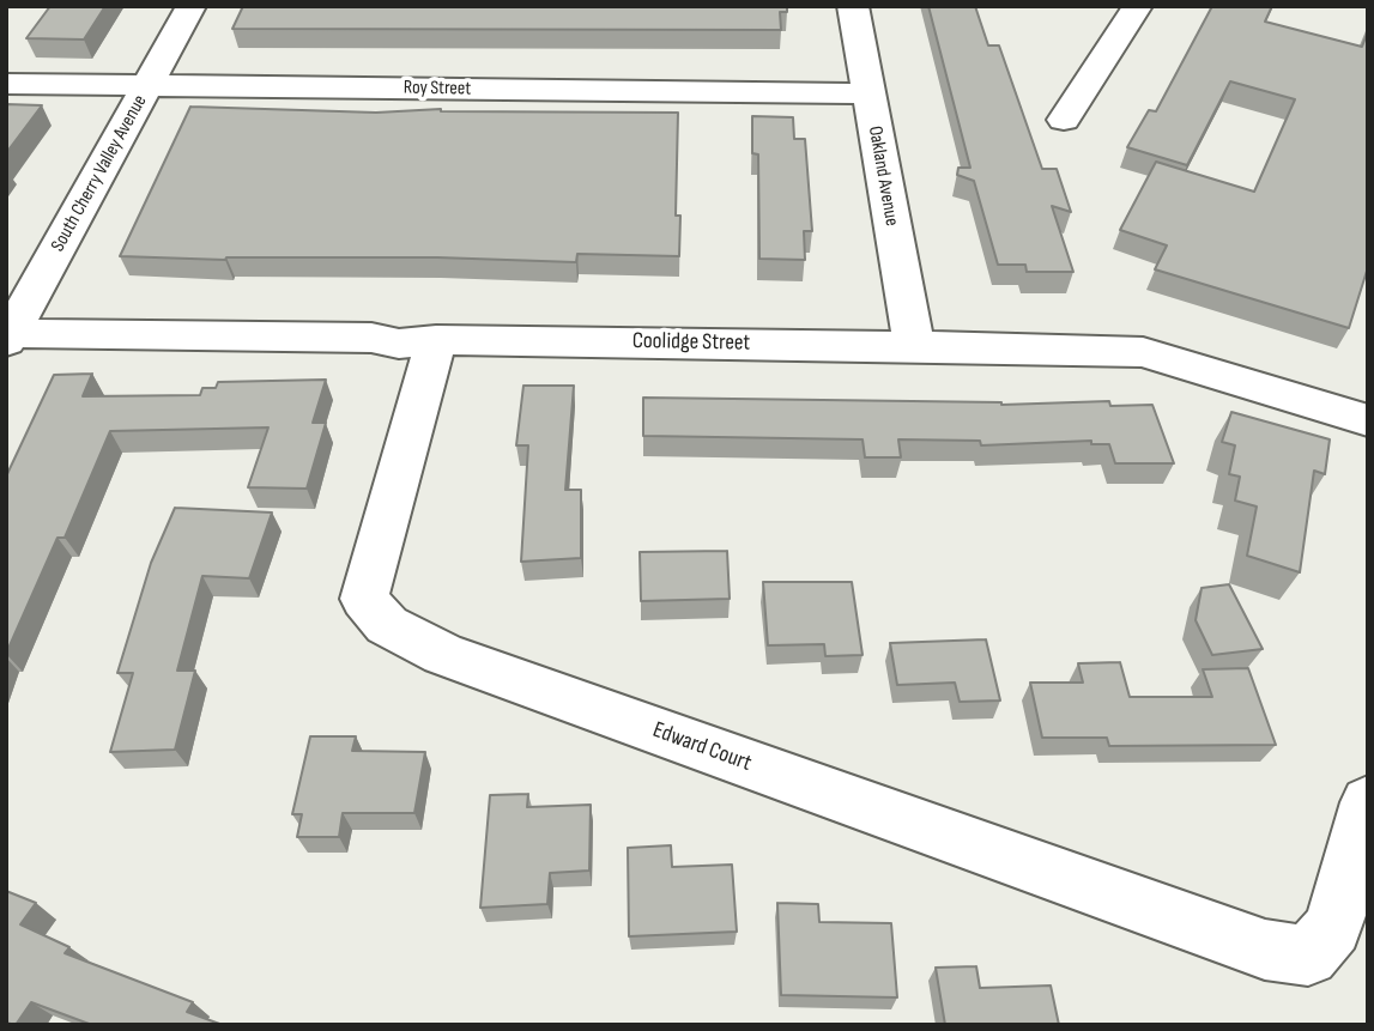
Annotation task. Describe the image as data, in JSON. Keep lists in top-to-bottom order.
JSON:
{
  "streets": {
    "street": [
      "Roy Street",
      "South Cherry Valley Avenue",
      "Oakland Avenue",
      "Coolidge Street",
      "Edward Court"
    ]
  },
  "crossings": [
    ["Roy Street", "South Cherry Valley Avenue"],
    ["Roy Street", "Oakland Avenue"],
    ["South Cherry Valley Avenue", "Coolidge Street"],
    ["Oakland Avenue", "Coolidge Street"],
    ["Coolidge Street", "Edward Court"]
  ]
}
